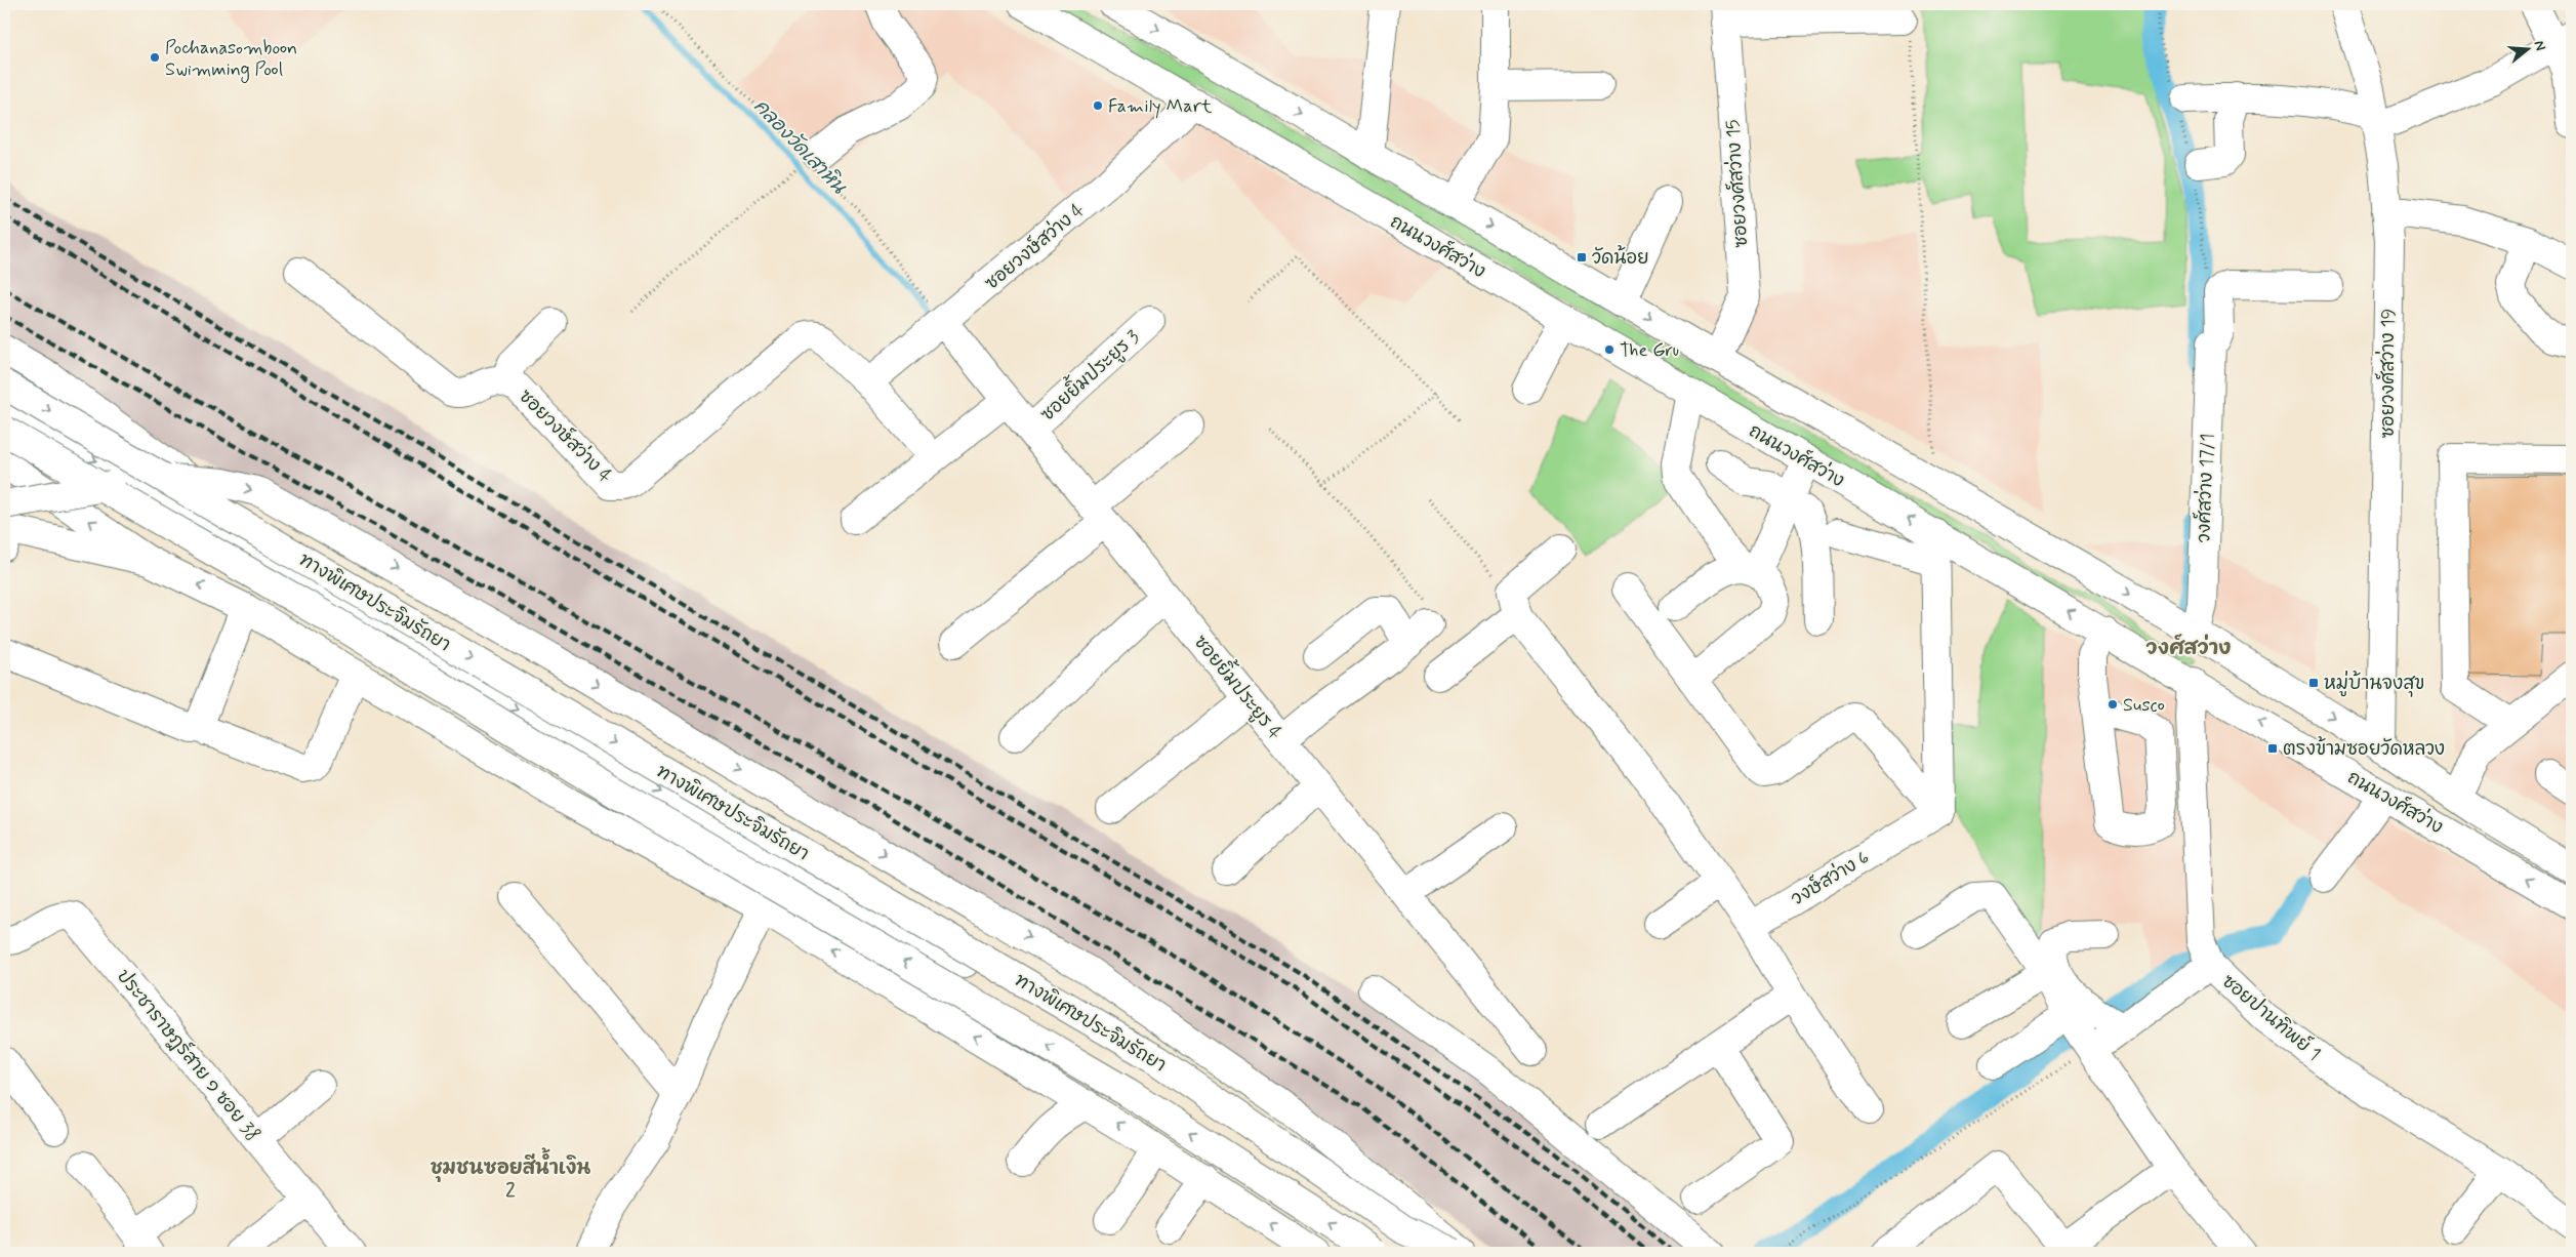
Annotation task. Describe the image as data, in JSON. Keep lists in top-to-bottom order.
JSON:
{
  "streets": {
    "main road": [
      "ซอยวงศ์สว่าง 15",
      "ซอยวงษ์สว่าง 4",
      "ถนนวงศ์สว่าง",
      "ซอยวงศ์สว่าง 19",
      "ซอยยิ้มประยูร 3",
      "วงศ์สว่าง 17/1",
      "ทางพิเศษประจิมรัถยา",
      "ซอยยิ้มประยูร 4",
      "วงษ์สว่าง 6",
      "ซอยปานทิพย์ 1",
      "ประชาราษฎร์สาย ๑ ซอย 38"
    ]
  },
  "crossings": [
    ["ซอยวงศ์สว่าง 15", "ถนนวงศ์สว่าง"],
    ["ซอยวงษ์สว่าง 4", "ถนนวงศ์สว่าง"],
    ["ซอยวงษ์สว่าง 4", "ซอยยิ้มประยูร 4"],
    ["ถนนวงศ์สว่าง", "ซอยวงศ์สว่าง 19"],
    ["ถนนวงศ์สว่าง", "วงศ์สว่าง 17/1"],
    ["ซอยยิ้มประยูร 3", "ซอยยิ้มประยูร 4"]
  ],
  "districts": ["วงศ์สว่าง", "ชุมชนซอยสีน้ำเงิน 2"],
  "water": ["คลองวัดเสาหิน"],
  "places": {
    "other": [
      "Pochanasomboon Swimming Pool",
      "Family Mart",
      "The Gru",
      "Susco"
    ],
    "transit": ["วัดน้อย", "หมู่บ้านจงสุข", "ตรงข้ามซอยวัดหลวง"]
  },
  "north": "right"
}
